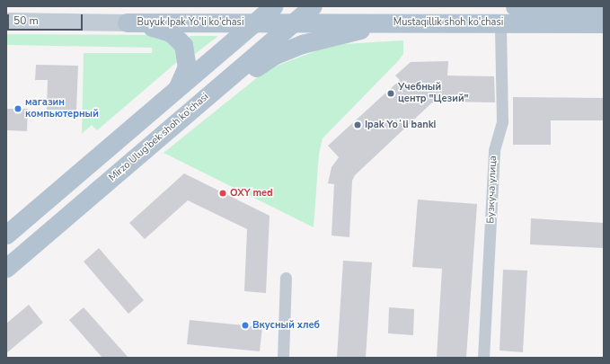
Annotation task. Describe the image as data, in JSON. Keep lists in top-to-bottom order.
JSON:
{
  "streets": {
    "main road": ["Buyuk Ipak Yo'li ko'chasi", "Mustaqillik shoh ko'chasi", "Mirzo Ulug'bek shoh ko'chasi"],
    "street": ["Бузкуча улица"]
  },
  "crossings": [
    ["Buyuk Ipak Yo'li ko'chasi", "Mustaqillik shoh ko'chasi"],
    ["Buyuk Ipak Yo'li ko'chasi", "Mirzo Ulug'bek shoh ko'chasi"],
    ["Mustaqillik shoh ko'chasi", "Mirzo Ulug'bek shoh ko'chasi"],
    ["Mustaqillik shoh ko'chasi", "Бузкуча улица"]
  ],
  "places": [
    "Учебный центр \"Цезий\"",
    "магазин компьютерный",
    "Ipak Yoʻli banki",
    "OXY med",
    "Вкусный хлеб"
  ],
  "scale_bar": "50 m"
}
